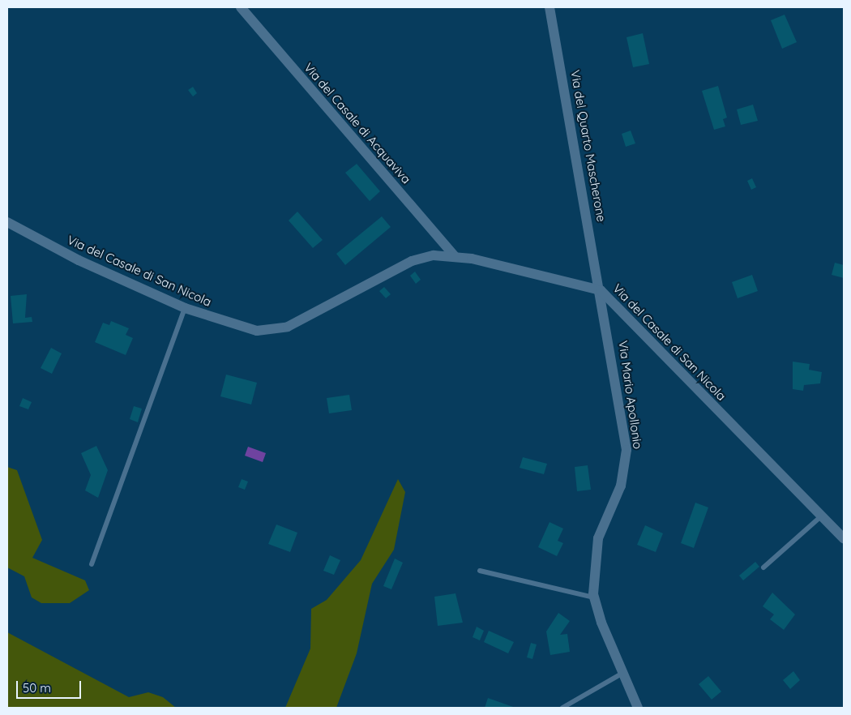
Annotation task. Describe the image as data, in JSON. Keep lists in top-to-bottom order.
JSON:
{
  "streets": {
    "street": [
      "Via del Casale di Acquaviva",
      "Via del Quarto Mascherone",
      "Via del Casale di San Nicola",
      "Via Mario Apollonio"
    ]
  },
  "crossings": [
    ["Via del Casale di Acquaviva", "Via del Casale di San Nicola"],
    ["Via del Quarto Mascherone", "Via del Casale di San Nicola"],
    ["Via del Quarto Mascherone", "Via Mario Apollonio"],
    ["Via del Casale di San Nicola", "Via Mario Apollonio"]
  ],
  "scale_bar": "50 m"
}
